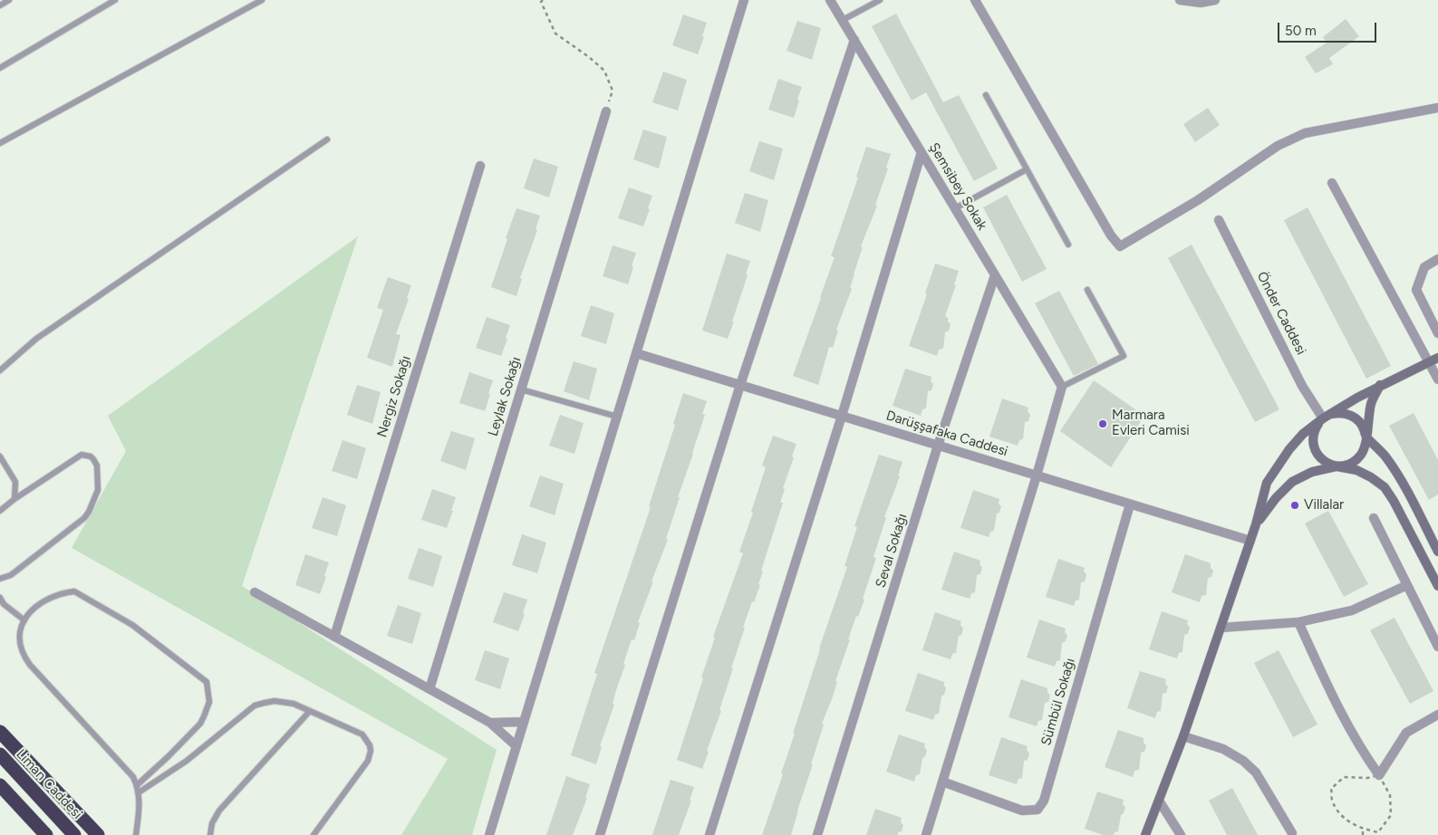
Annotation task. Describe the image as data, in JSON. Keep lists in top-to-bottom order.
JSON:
{
  "streets": {
    "highway": ["Liman Caddesi"],
    "street": [
      "Şemsibey Sokak",
      "Önder Caddesi",
      "Nergiz Sokağı",
      "Leylak Sokağı",
      "Darüşşafaka Caddesi",
      "Seval Sokağı",
      "Sümbül Sokağı"
    ]
  },
  "crossings": [
    ["Şemsibey Sokak", "Seval Sokağı"],
    ["Darüşşafaka Caddesi", "Seval Sokağı"],
    ["Darüşşafaka Caddesi", "Sümbül Sokağı"]
  ],
  "places": ["Marmara Evleri Camisi", "Villalar"],
  "scale_bar": "50 m"
}
